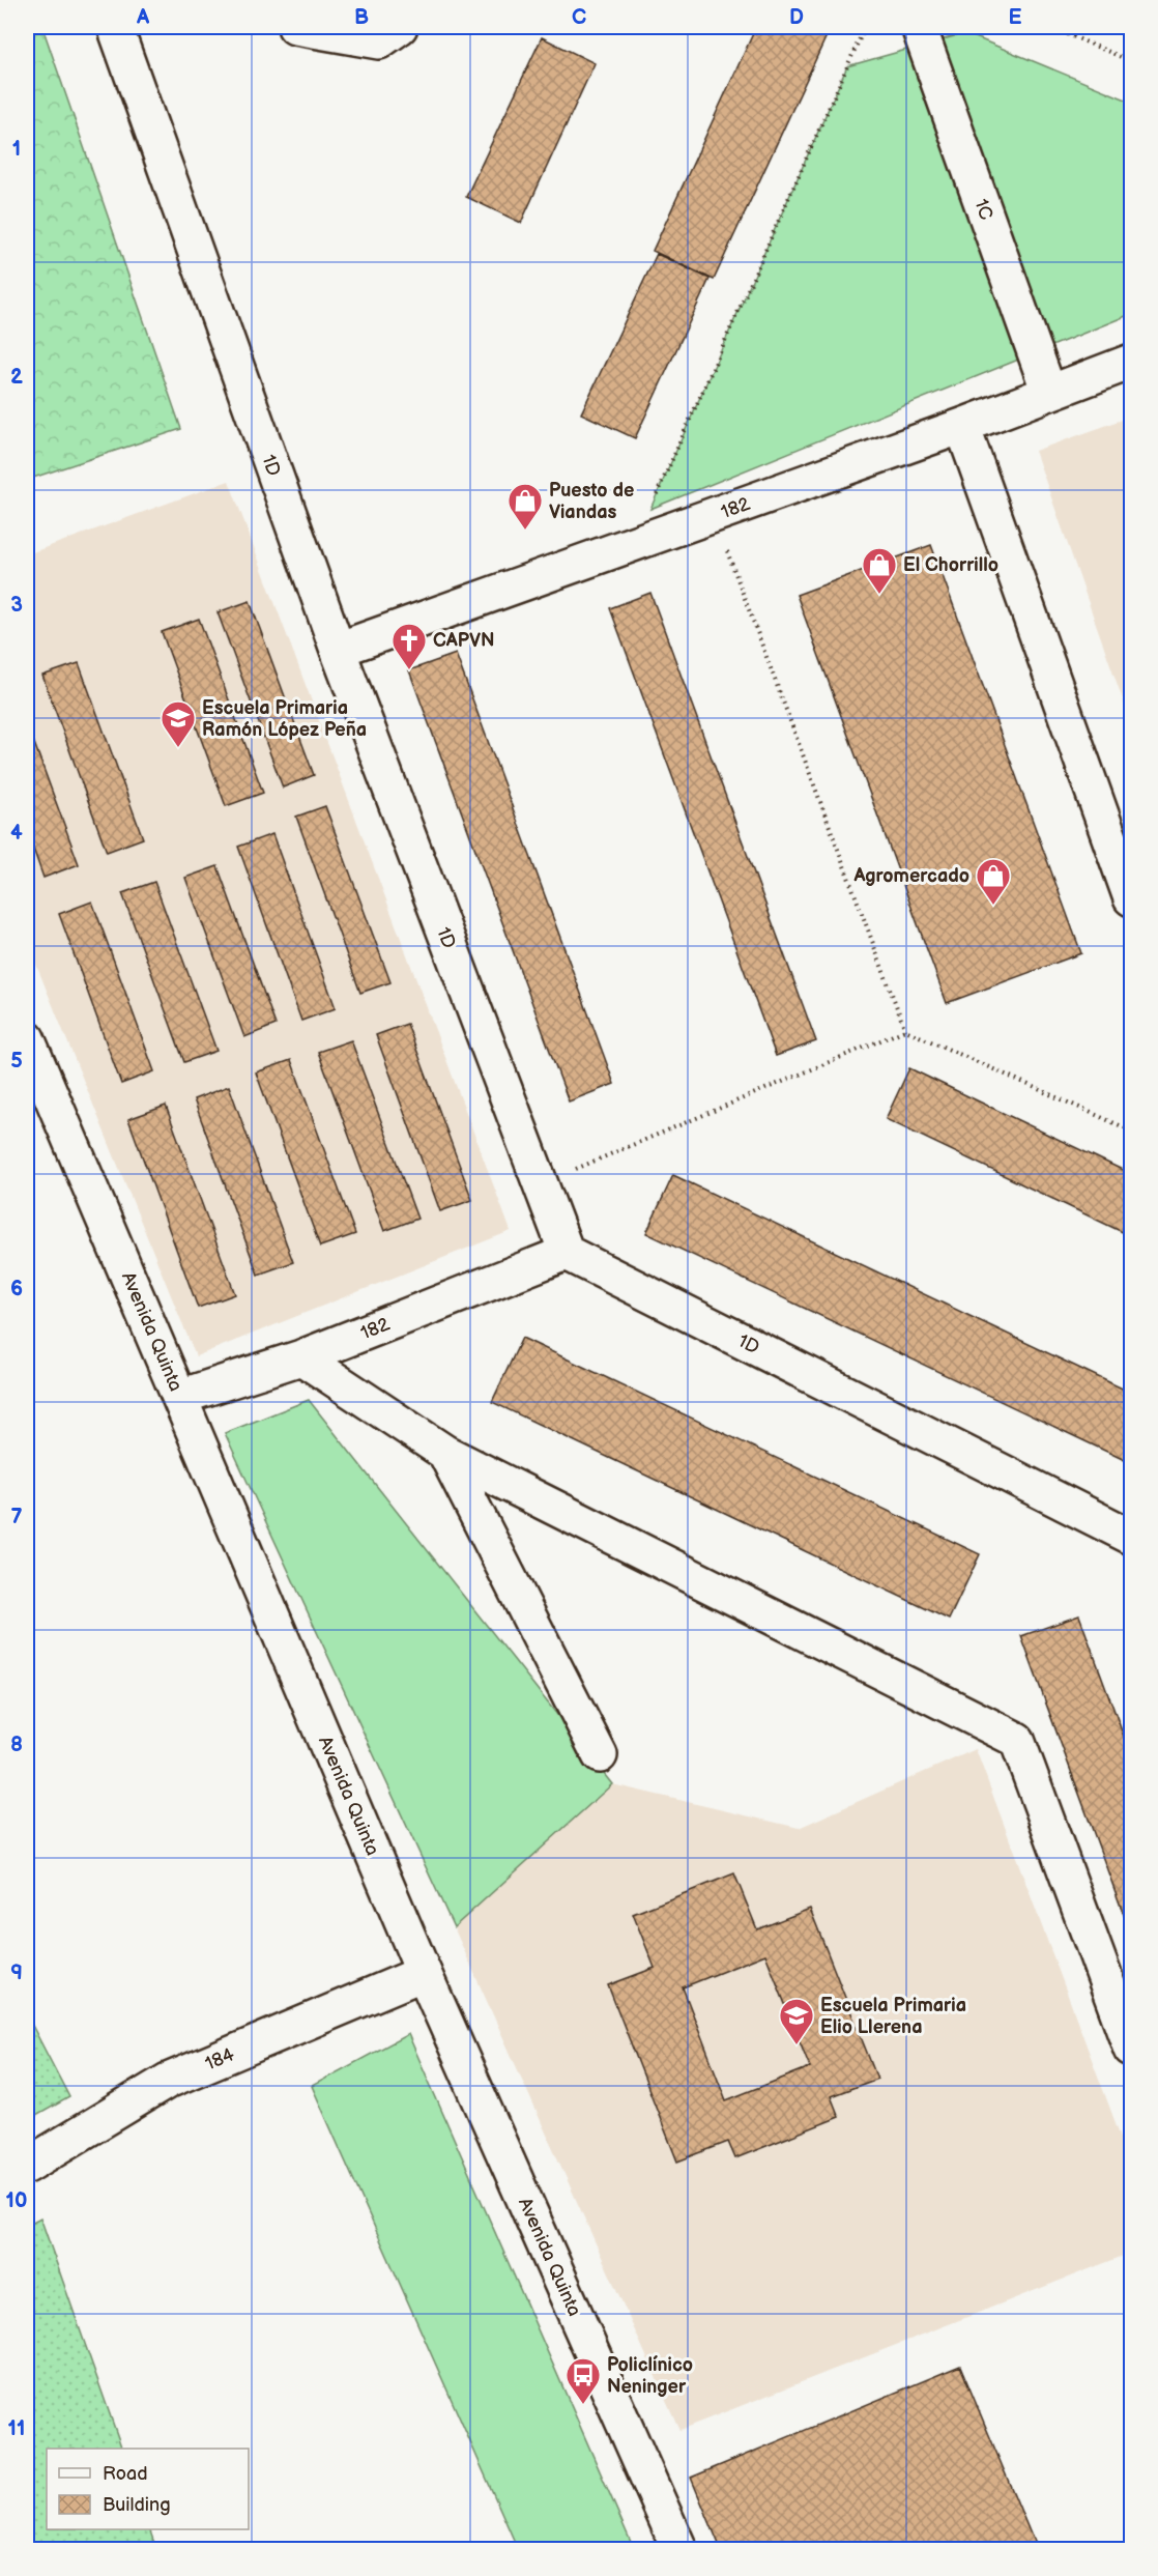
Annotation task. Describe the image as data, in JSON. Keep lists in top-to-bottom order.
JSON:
{
  "streets": {
    "street": [
      "1C",
      "1D",
      "182",
      "Avenida Quinta",
      "184"
    ]
  },
  "crossings": [
    ["1C", "182"],
    ["1D", "182"],
    ["182", "Avenida Quinta"],
    ["Avenida Quinta", "184"]
  ],
  "places": {
    "shop": ["Puesto de Viandas", "El Chorrillo", "Agromercado"],
    "church": ["CAPVN"],
    "school or university": ["Escuela Primaria Ramón López Peña", "Escuela Primaria Elio Llerena"],
    "bus stop": ["Policlínico Neninger"]
  },
  "legend": ["Road", "Building"],
  "grid": {
    "columns": [
      "A",
      "B",
      "C",
      "D",
      "E"
    ],
    "rows": [
      "1",
      "2",
      "3",
      "4",
      "5",
      "6",
      "7",
      "8",
      "9",
      "10",
      "11"
    ]
  }
}
